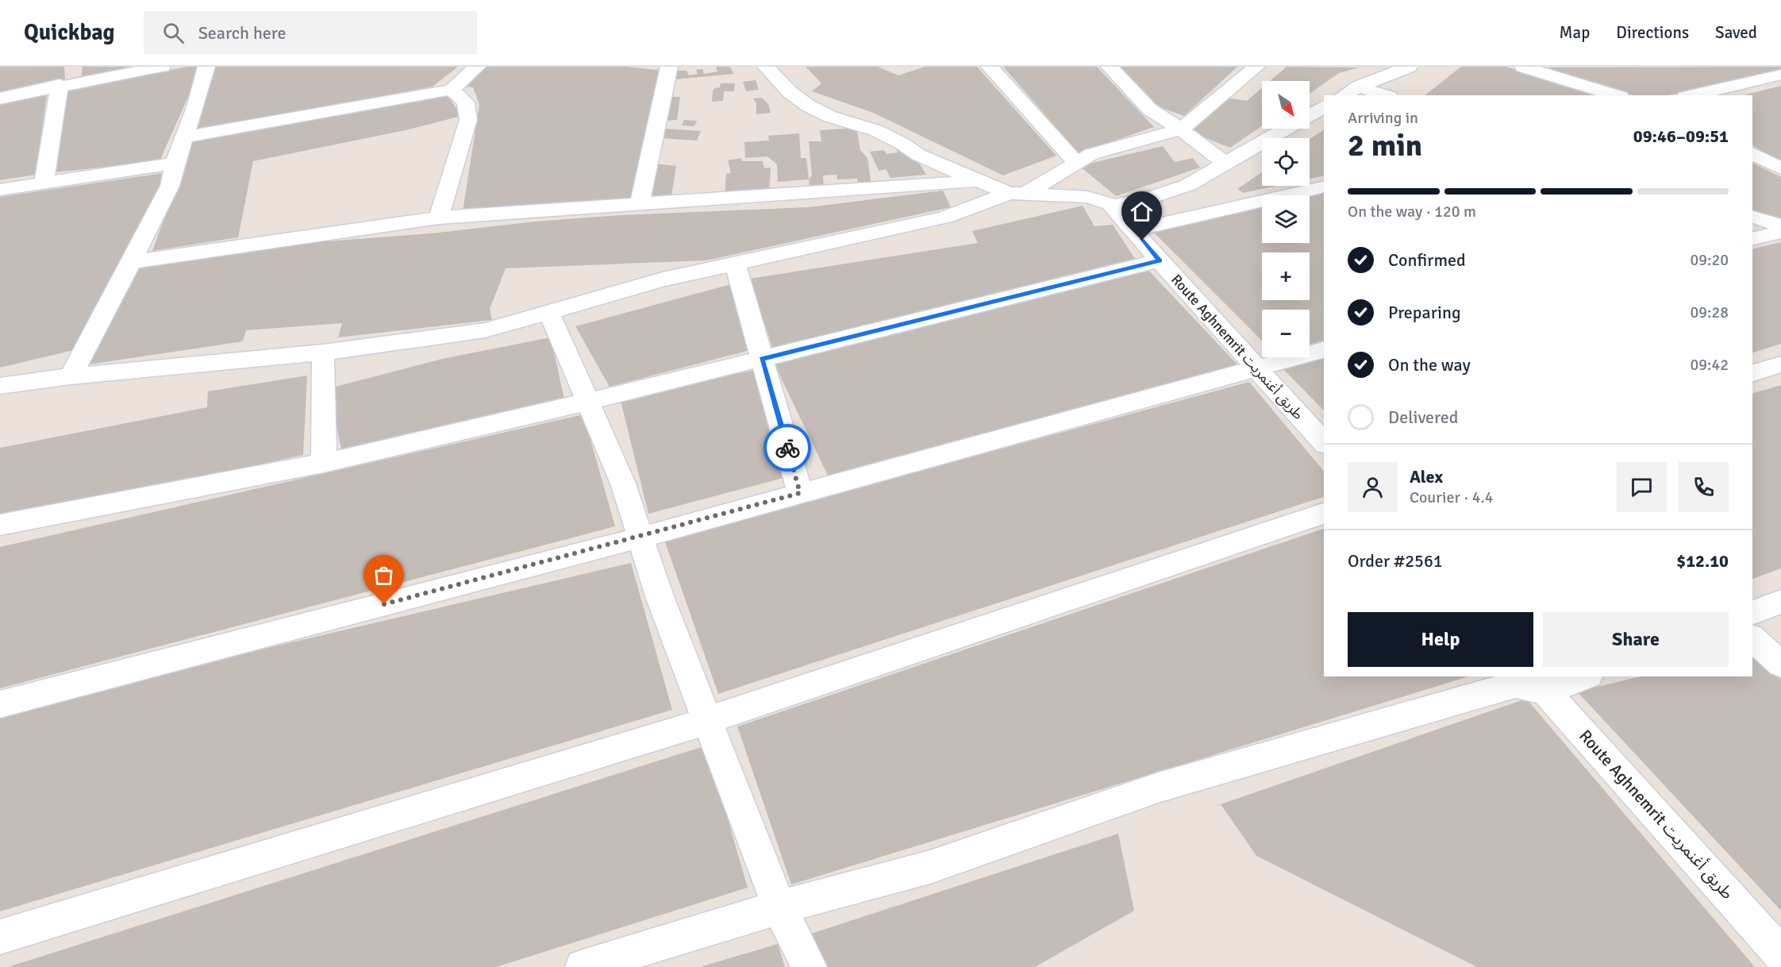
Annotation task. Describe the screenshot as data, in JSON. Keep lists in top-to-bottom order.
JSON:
{
  "streets": {
    "street": ["Route Aghnemrit طريق أغنمريت"]
  },
  "north": "bottom right",
  "page": {
    "header": "Quickbag",
    "search": "Search here",
    "nav": ["Map", "Directions", "Saved"],
    "map_buttons": ["+", "−"],
    "heading": ["2 min", "Arriving in", "09:46–09:51"],
    "panel": [
      "Alex",
      "Courier · 4.4",
      "Order #2561",
      "$12.10"
    ],
    "bar": "On the way · 120 m",
    "list": [
      ["Confirmed", "09:20"],
      ["Preparing", "09:28"],
      ["On the way", "09:42"],
      "Delivered"
    ],
    "buttons": ["Help", "Share"]
  }
}
